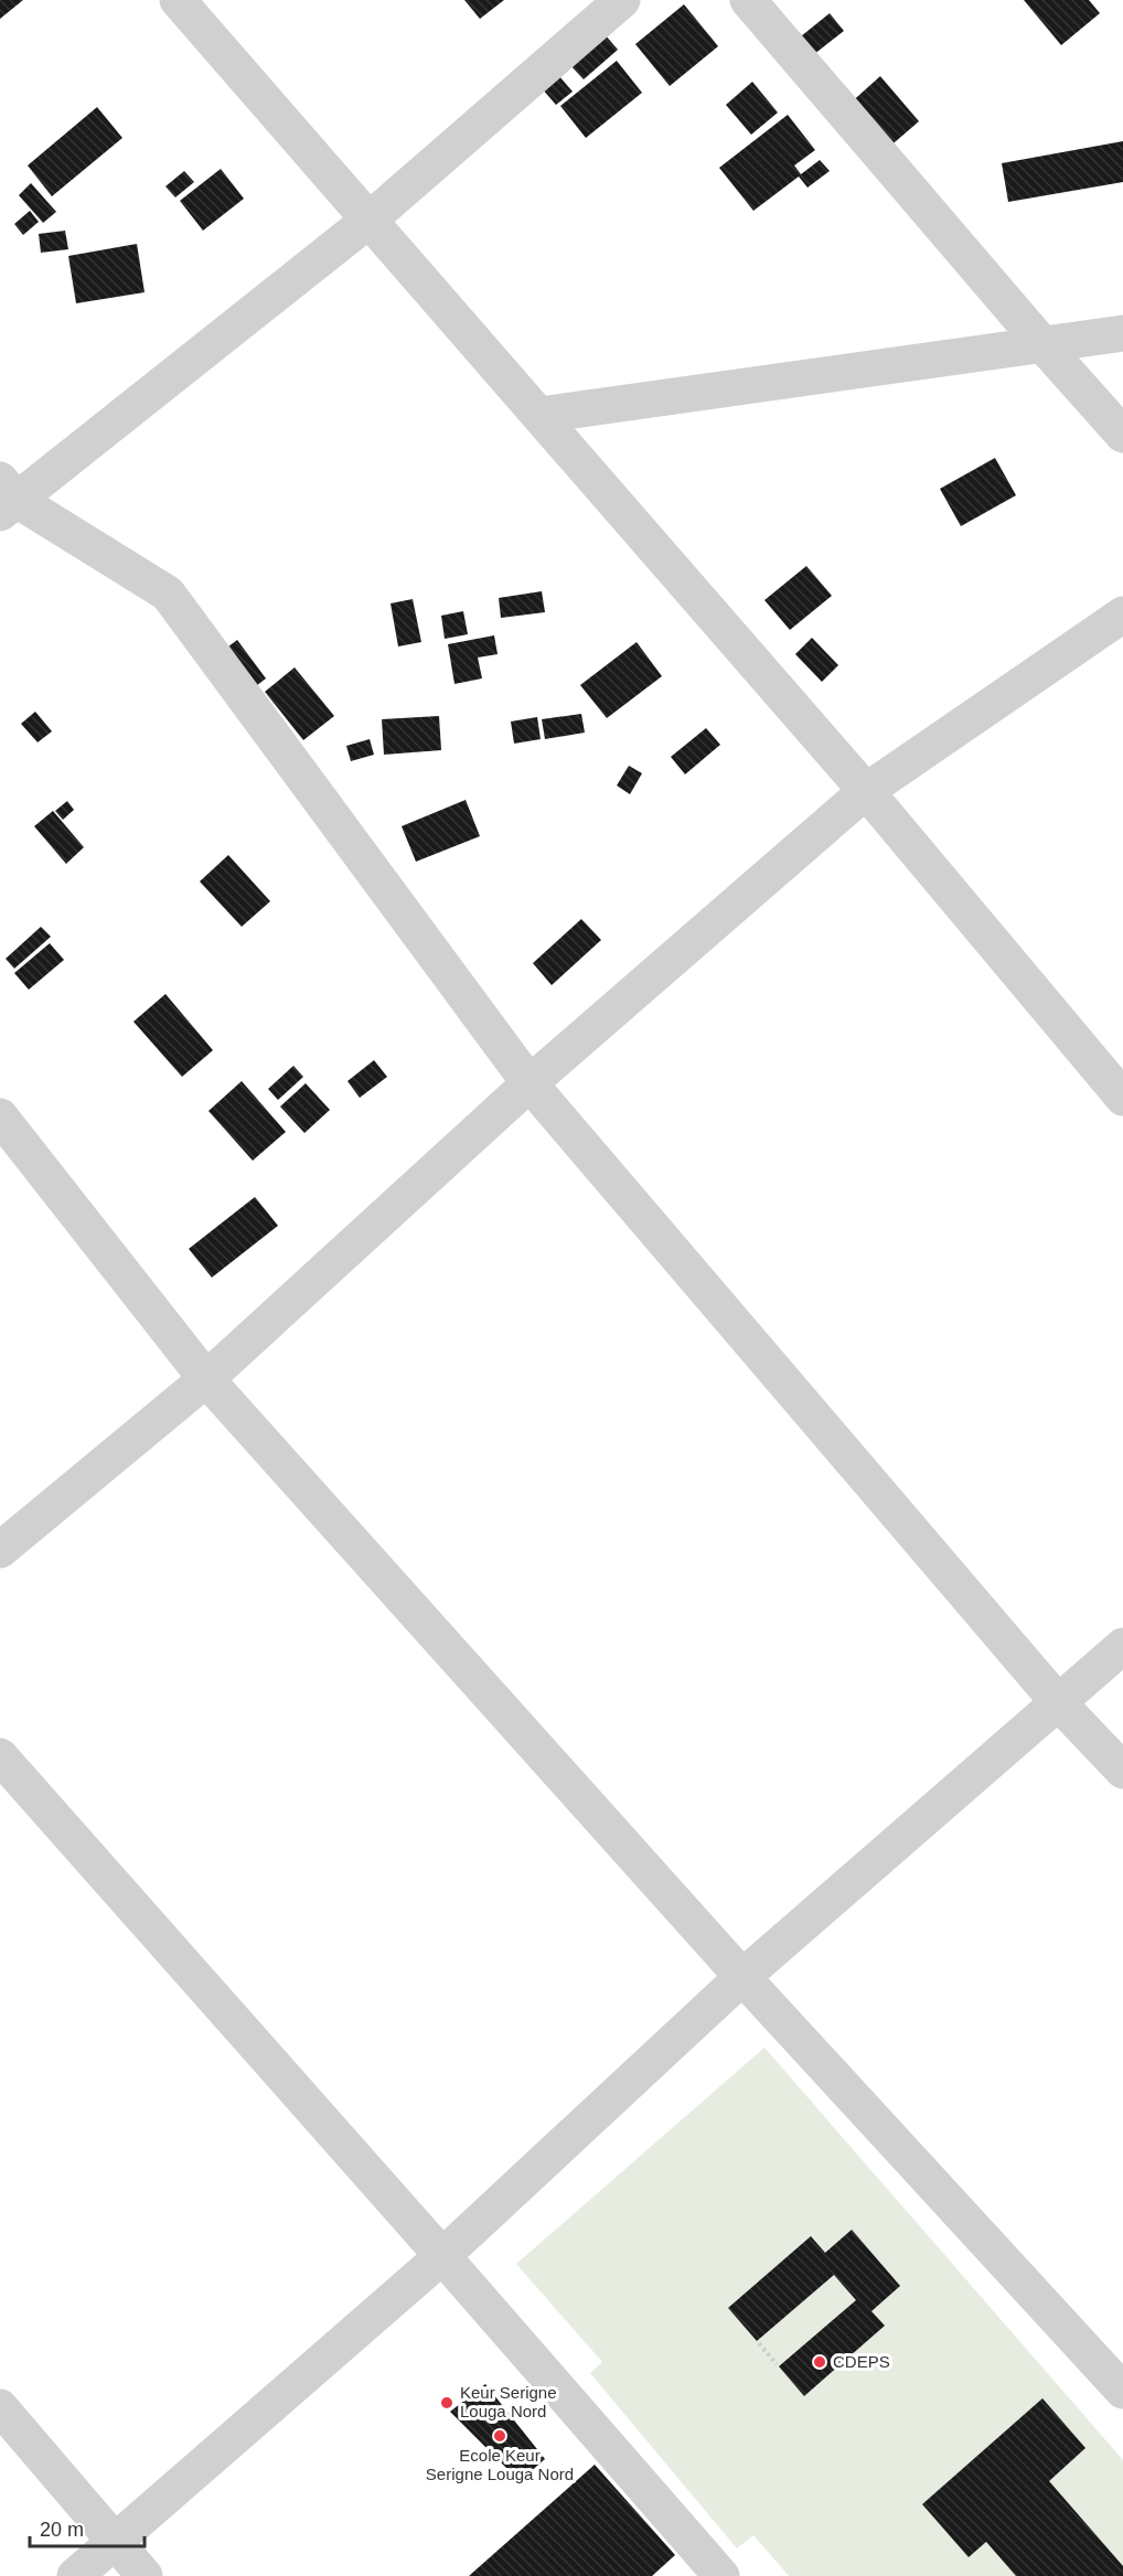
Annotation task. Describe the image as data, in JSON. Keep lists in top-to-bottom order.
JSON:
{
  "places": ["CDEPS", "Keur Serigne Louga Nord", "Ecole Keur Serigne Louga Nord"],
  "scale_bar": "20 m"
}
